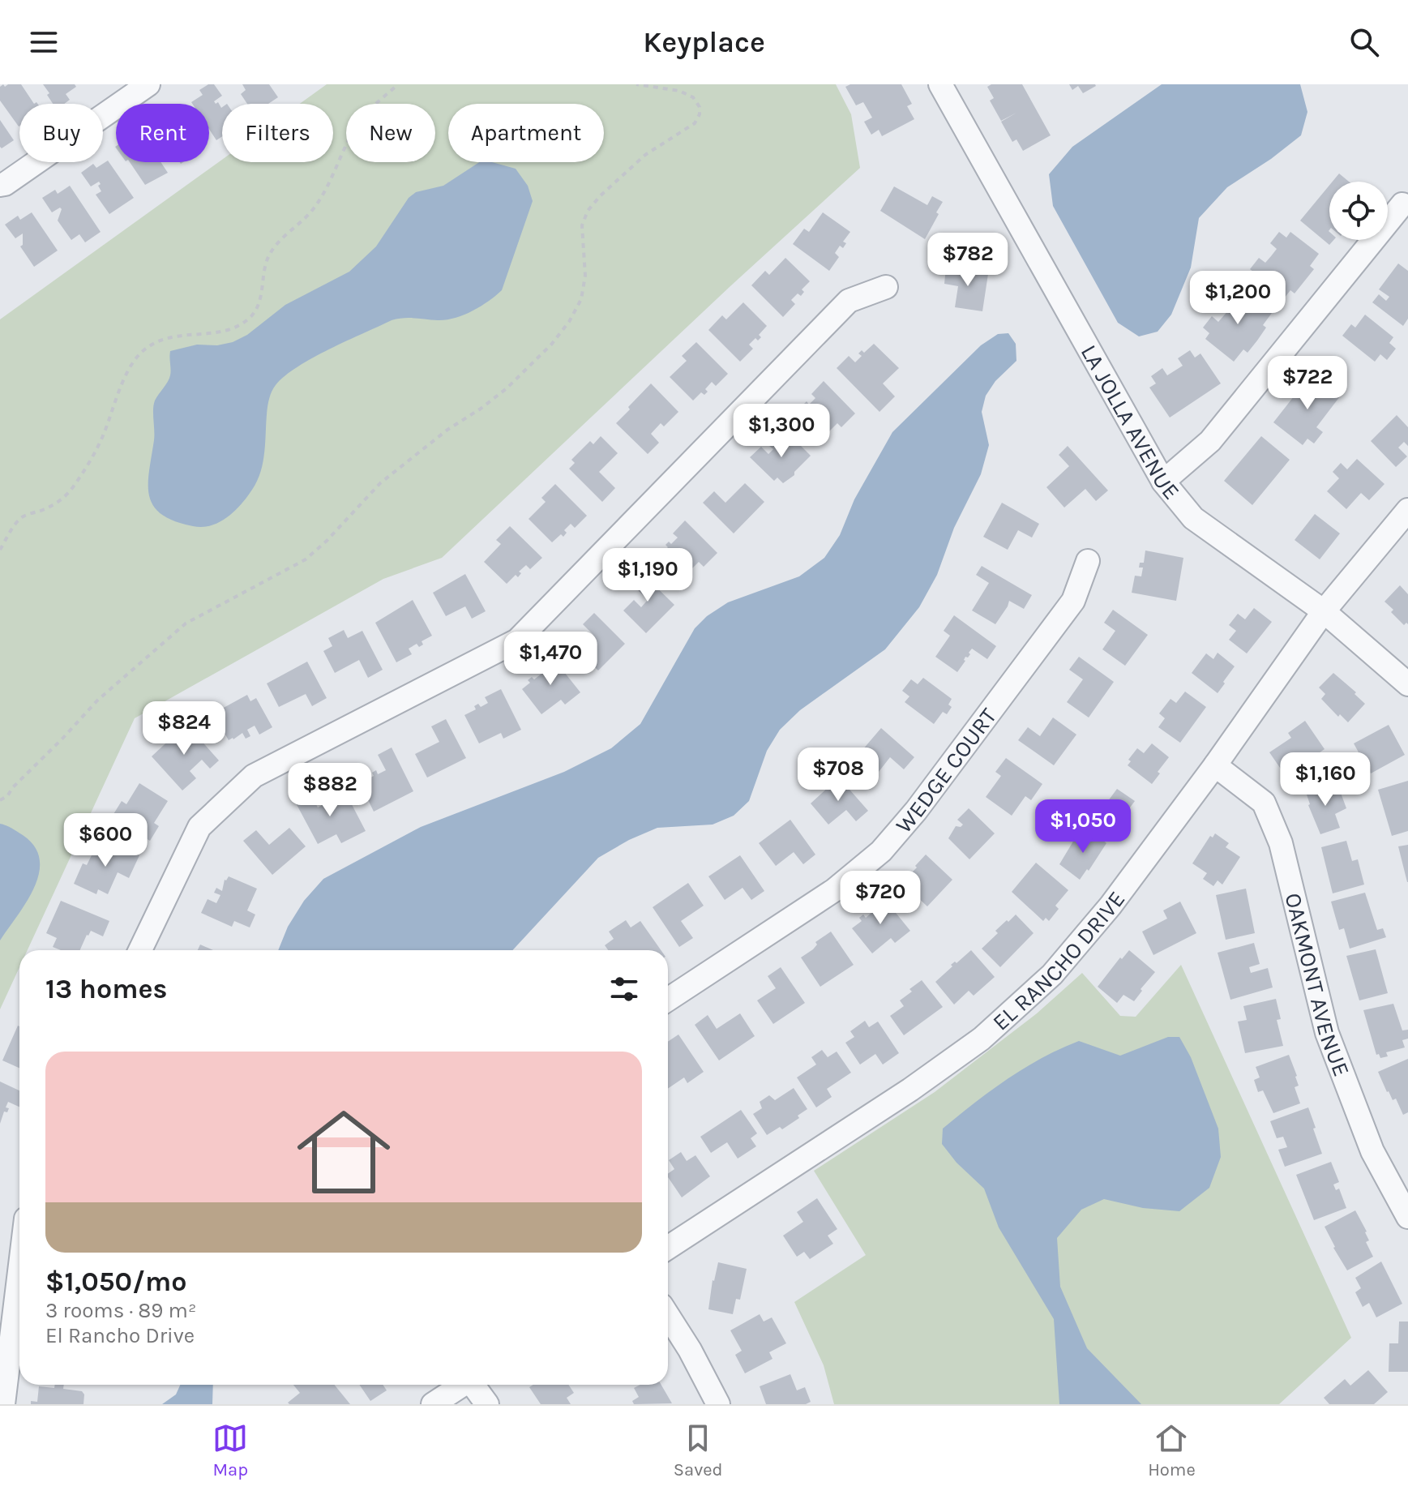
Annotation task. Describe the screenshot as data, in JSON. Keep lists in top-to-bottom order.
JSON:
{
  "streets": {
    "street": [
      "LA JOLLA AVENUE",
      "WEDGE COURT",
      "EL RANCHO DRIVE",
      "OAKMONT AVENUE"
    ]
  },
  "crossings": [
    ["LA JOLLA AVENUE", "EL RANCHO DRIVE"],
    ["EL RANCHO DRIVE", "OAKMONT AVENUE"]
  ],
  "page": {
    "header": "Keyplace",
    "chip": [
      "Buy",
      "Rent",
      "Filters",
      "New",
      "Apartment"
    ],
    "price": [
      "$782",
      "$1,200",
      "$722",
      "$1,300",
      "$1,190",
      "$1,470",
      "$824",
      "$708",
      "$1,160",
      "$882",
      "$1,050",
      "$600",
      "$720"
    ],
    "heading": "13 homes",
    "list": [
      {
        "name": "$1,050/mo",
        "note": "3 rooms · 89 m² · El Rancho Drive"
      }
    ],
    "tabs": ["Map", "Saved", "Home"]
  }
}
